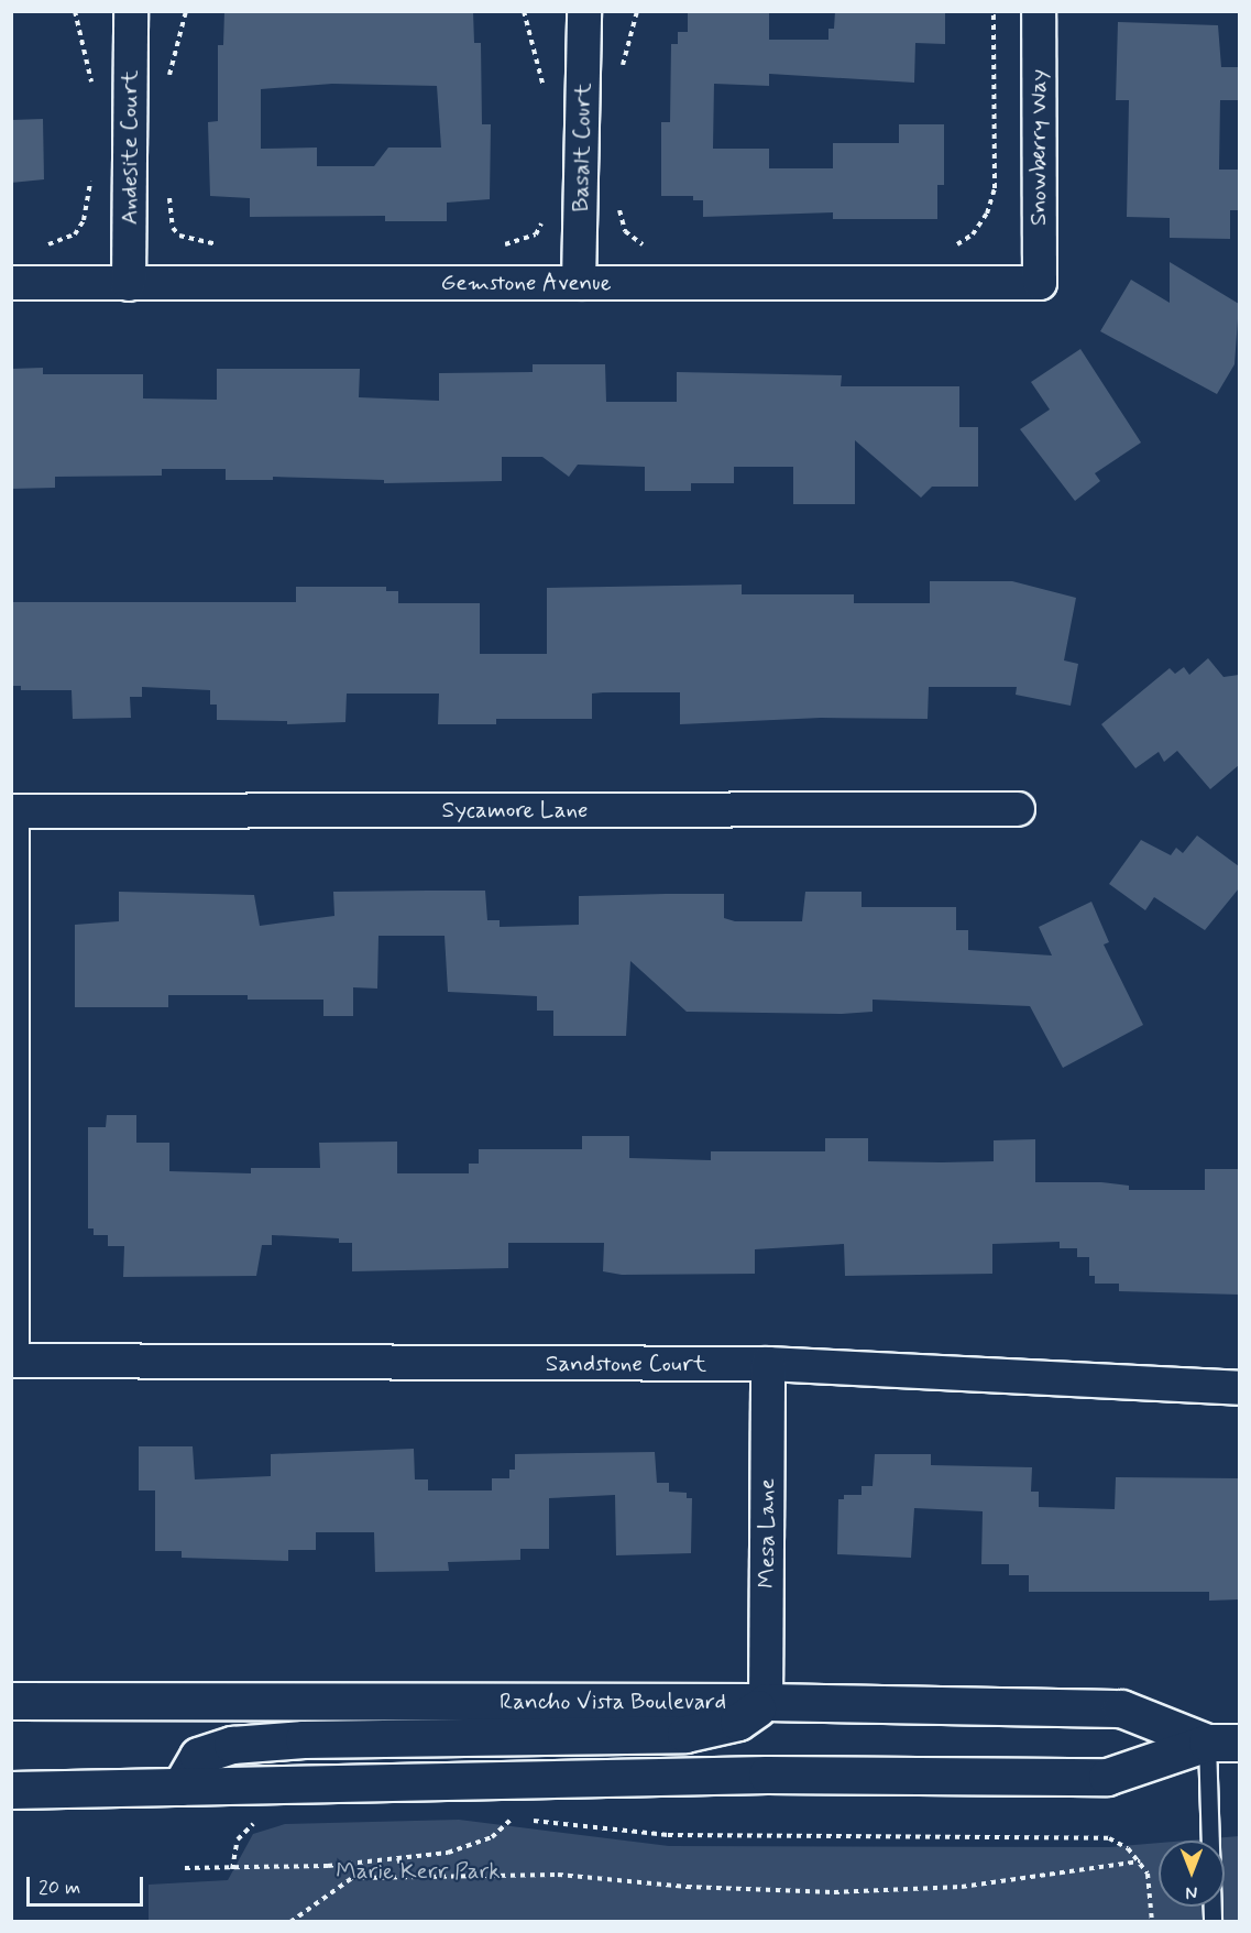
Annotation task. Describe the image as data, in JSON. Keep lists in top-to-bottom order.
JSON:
{
  "streets": {
    "main road": ["Rancho Vista Boulevard"],
    "street": [
      "Andesite Court",
      "Basalt Court",
      "Snowberry Way",
      "Gemstone Avenue",
      "Sycamore Lane",
      "Sandstone Court",
      "Mesa Lane"
    ]
  },
  "crossings": [
    ["Andesite Court", "Gemstone Avenue"],
    ["Basalt Court", "Gemstone Avenue"],
    ["Snowberry Way", "Gemstone Avenue"],
    ["Sandstone Court", "Mesa Lane"],
    ["Mesa Lane", "Rancho Vista Boulevard"]
  ],
  "parks": ["Marie Kerr Park"],
  "scale_bar": "20 m",
  "north": "bottom"
}
